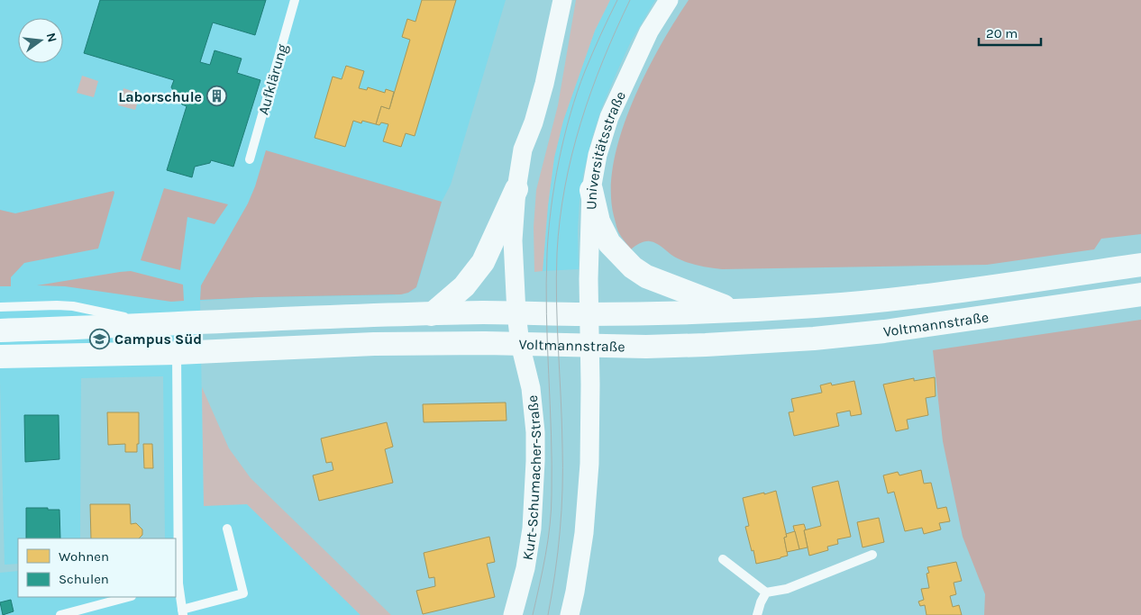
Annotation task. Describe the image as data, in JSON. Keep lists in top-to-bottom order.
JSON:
{
  "streets": {
    "street": ["Universitätsstraße", "Voltmannstraße", "Kurt-Schumacher-Straße"],
    "lane": ["Aufklärung"]
  },
  "crossings": [
    ["Universitätsstraße", "Voltmannstraße"],
    ["Voltmannstraße", "Kurt-Schumacher-Straße"]
  ],
  "places": {
    "building": ["Laborschule"],
    "school or university": ["Campus Süd"]
  },
  "legend": ["Wohnen", "Schulen"],
  "scale_bar": "20 m",
  "north": "right"
}
